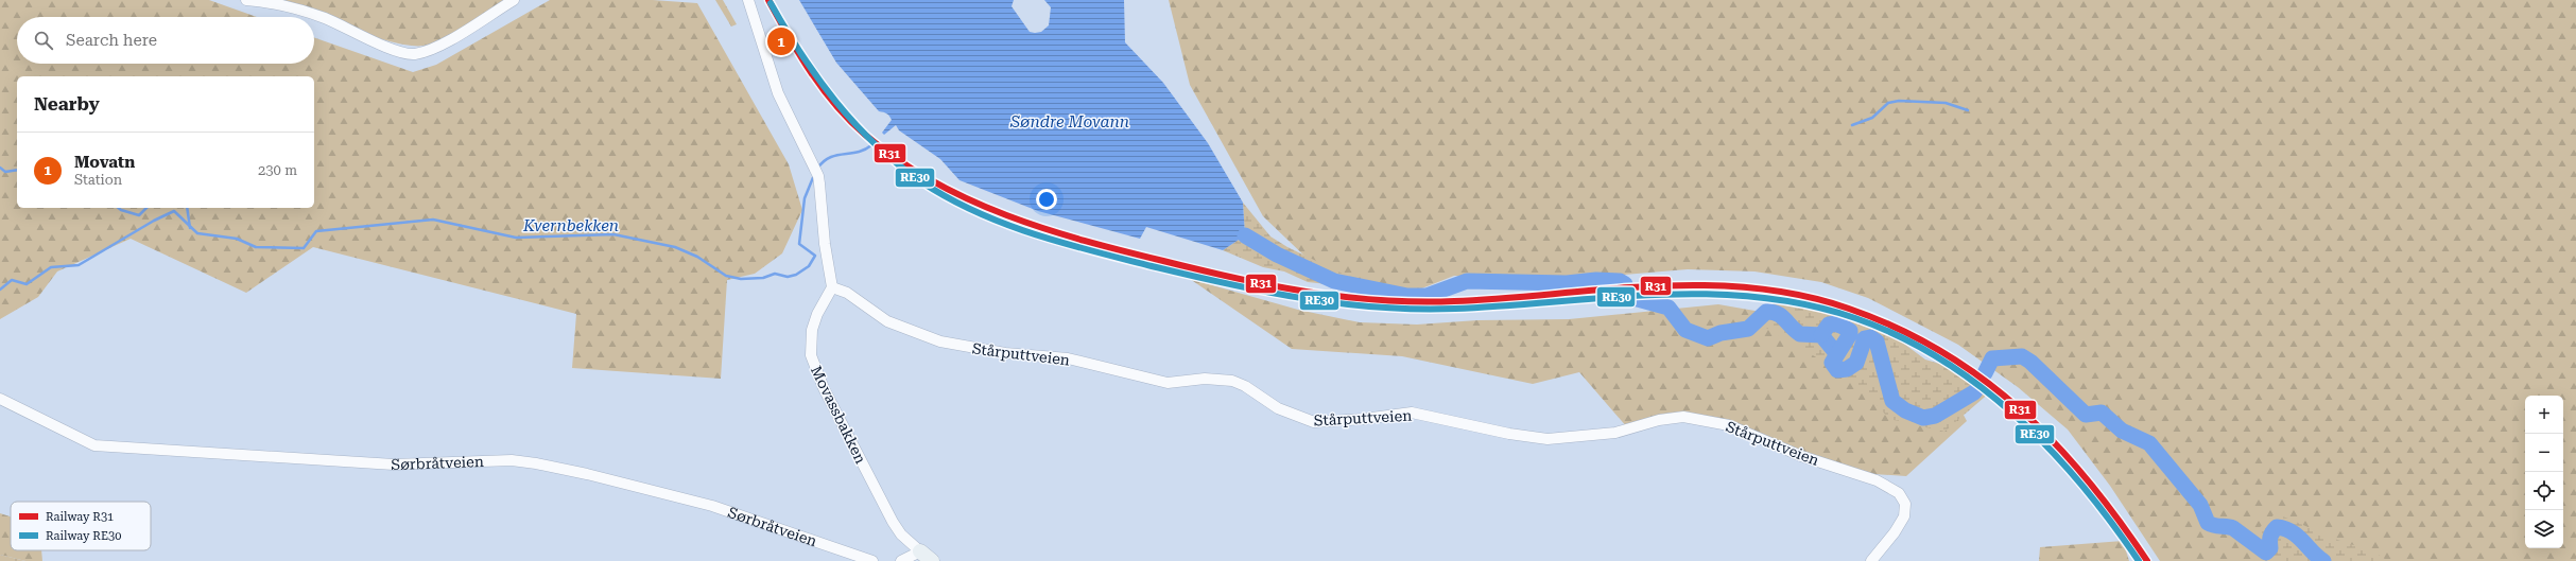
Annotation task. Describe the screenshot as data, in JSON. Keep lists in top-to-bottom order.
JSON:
{
  "streets": {
    "street": ["Stårputtveien", "Movassbakken", "Sørbråtveien"]
  },
  "crossings": [
    ["Stårputtveien", "Movassbakken"]
  ],
  "water": ["Søndre Movann", "Kvernbekken"],
  "lines": ["rail line R31", "rail line RE30"],
  "legend": ["Railway R31", "Railway RE30"],
  "page": {
    "search": "Search here",
    "pins": "1",
    "heading": "Nearby",
    "list": [
      {
        "mark": "1",
        "name": "Movatn",
        "note": "Station",
        "value": "230 m"
      }
    ],
    "map_buttons": ["+", "−"]
  }
}
